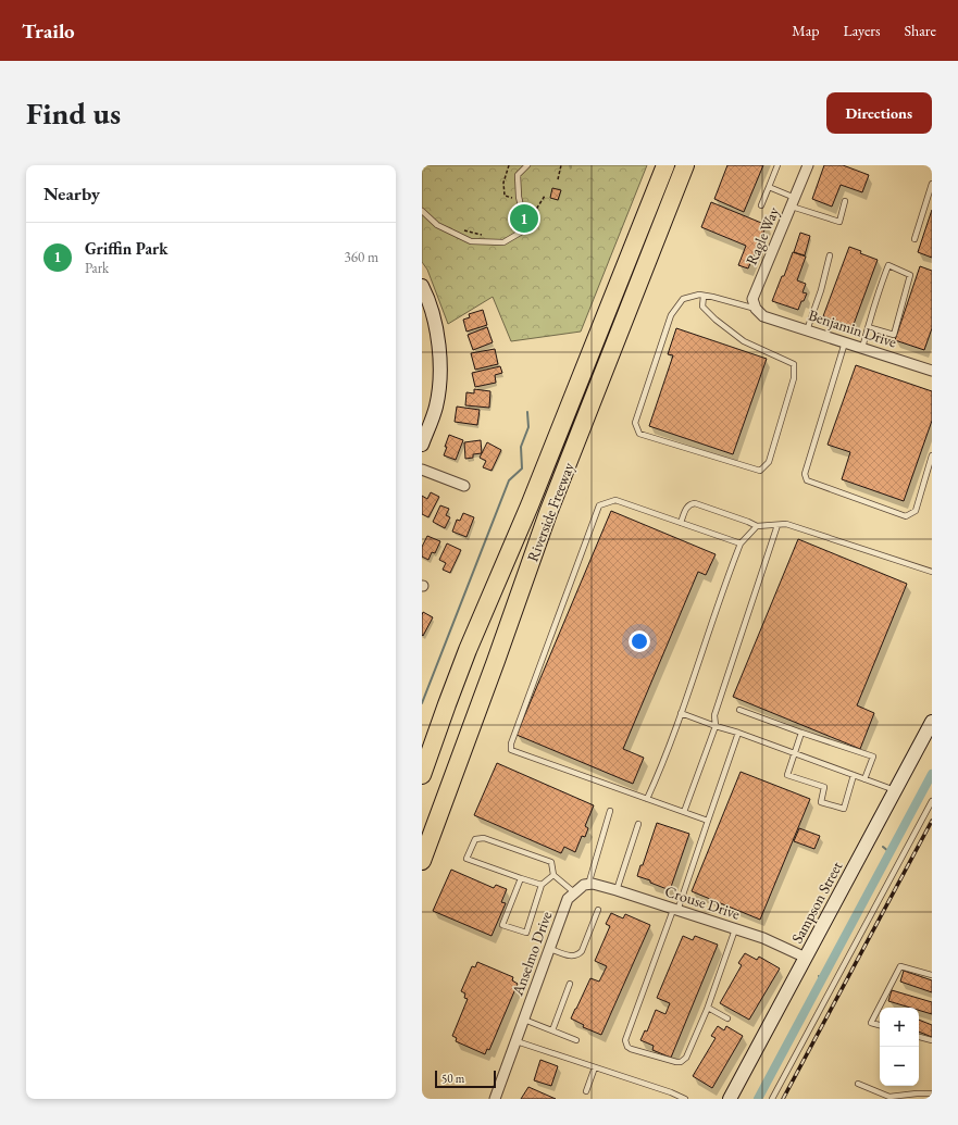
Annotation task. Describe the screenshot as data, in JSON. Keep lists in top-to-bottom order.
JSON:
{
  "streets": {
    "highway": ["Riverside Freeway"],
    "street": [
      "Ragle Way",
      "Benjamin Drive",
      "Crouse Drive",
      "Sampson Street",
      "Anselmo Drive"
    ]
  },
  "crossings": [
    ["Ragle Way", "Benjamin Drive"],
    ["Crouse Drive", "Sampson Street"]
  ],
  "scale_bar": "50 m",
  "page": {
    "header": "Trailo",
    "nav": ["Map", "Layers", "Share"],
    "buttons": "Directions",
    "title": "Find us",
    "heading": "Nearby",
    "pins": "1",
    "list": [
      {
        "mark": "1",
        "name": "Griffin Park",
        "note": "Park",
        "value": "360 m"
      }
    ],
    "map_buttons": ["+", "−"],
    "scale": "50 m"
  }
}
